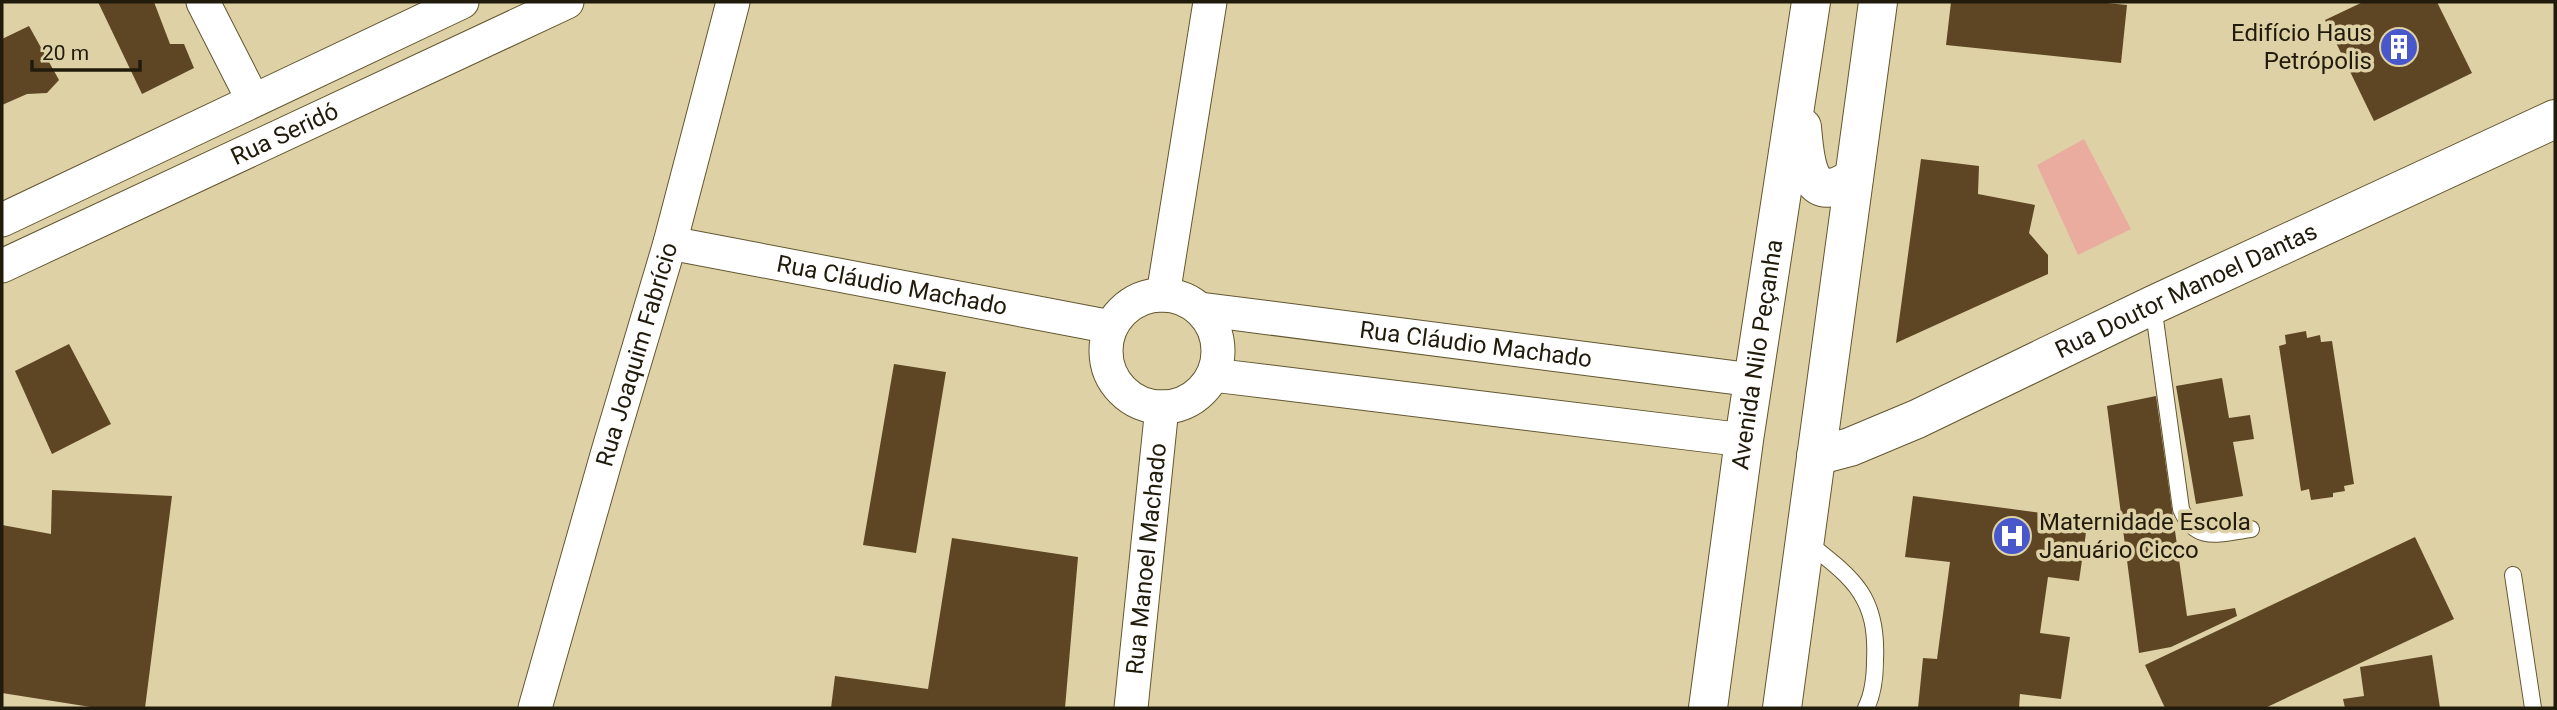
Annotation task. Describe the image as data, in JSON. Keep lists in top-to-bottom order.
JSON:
{
  "streets": {
    "main road": ["Rua Doutor Manoel Dantas", "Avenida Nilo Peçanha"],
    "street": [
      "Rua Seridó",
      "Rua Cláudio Machado",
      "Rua Joaquim Fabrício",
      "Rua Manoel Machado"
    ]
  },
  "crossings": [
    ["Rua Cláudio Machado", "Avenida Nilo Peçanha"],
    ["Rua Cláudio Machado", "Rua Joaquim Fabrício"],
    ["Rua Cláudio Machado", "Rua Manoel Machado"]
  ],
  "places": {
    "building": ["Edifício Haus Petrópolis"],
    "hospital": ["Maternidade Escola Januário Cicco"]
  },
  "scale_bar": "20 m"
}
